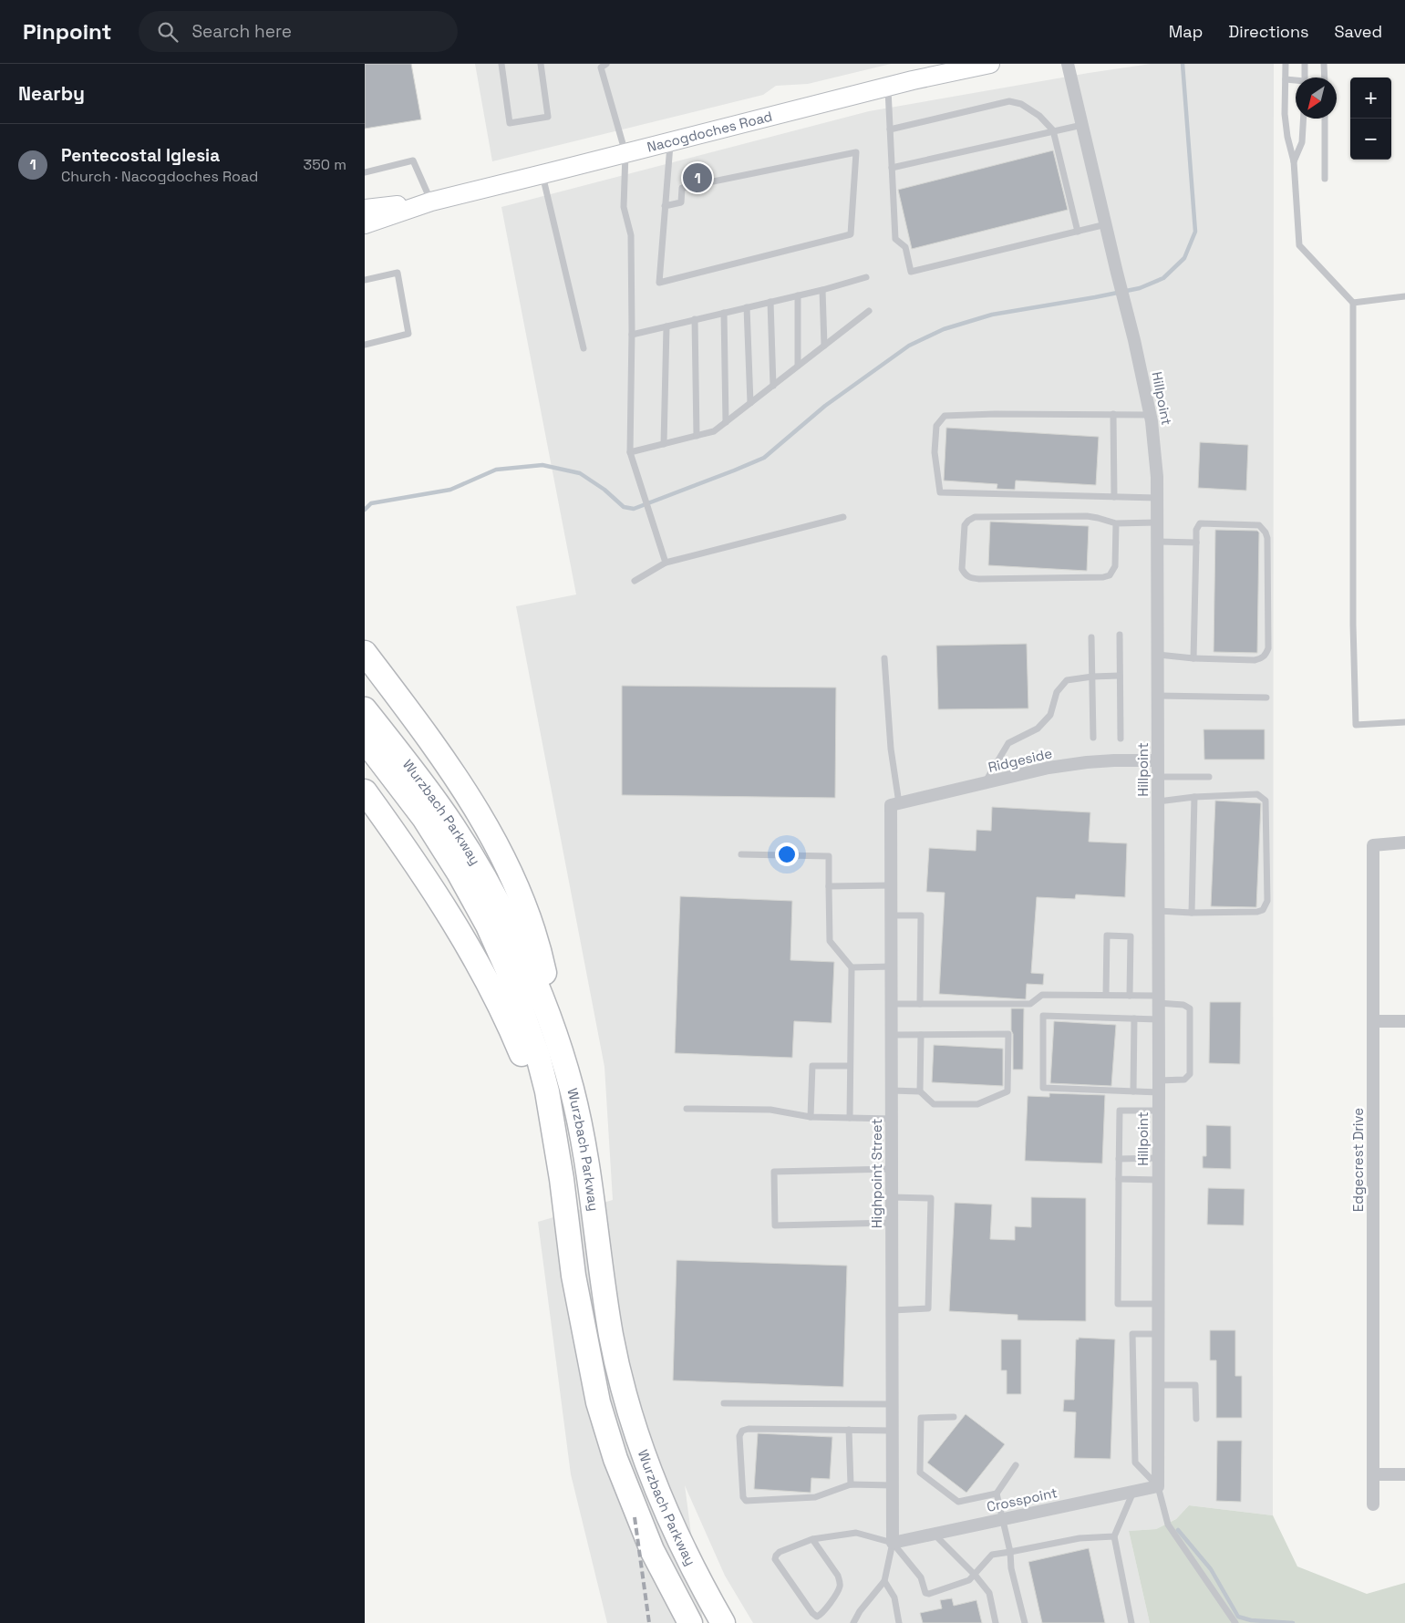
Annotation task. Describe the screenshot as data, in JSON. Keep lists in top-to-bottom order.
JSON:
{
  "streets": {
    "highway": ["Wurzbach Parkway"],
    "main road": ["Nacogdoches Road"],
    "street": [
      "Hillpoint",
      "Ridgeside",
      "Edgecrest Drive",
      "Highpoint Street",
      "Crosspoint"
    ]
  },
  "crossings": [
    ["Hillpoint", "Ridgeside"],
    ["Hillpoint", "Crosspoint"],
    ["Ridgeside", "Highpoint Street"],
    ["Highpoint Street", "Crosspoint"]
  ],
  "north": "bottom left",
  "page": {
    "header": "Pinpoint",
    "search": "Search here",
    "nav": ["Map", "Directions", "Saved"],
    "heading": "Nearby",
    "map_buttons": ["+", "−"],
    "list": [
      {
        "mark": "1",
        "name": "Pentecostal Iglesia",
        "note": "Church · Nacogdoches Road",
        "value": "350 m"
      }
    ],
    "pins": "1"
  }
}
